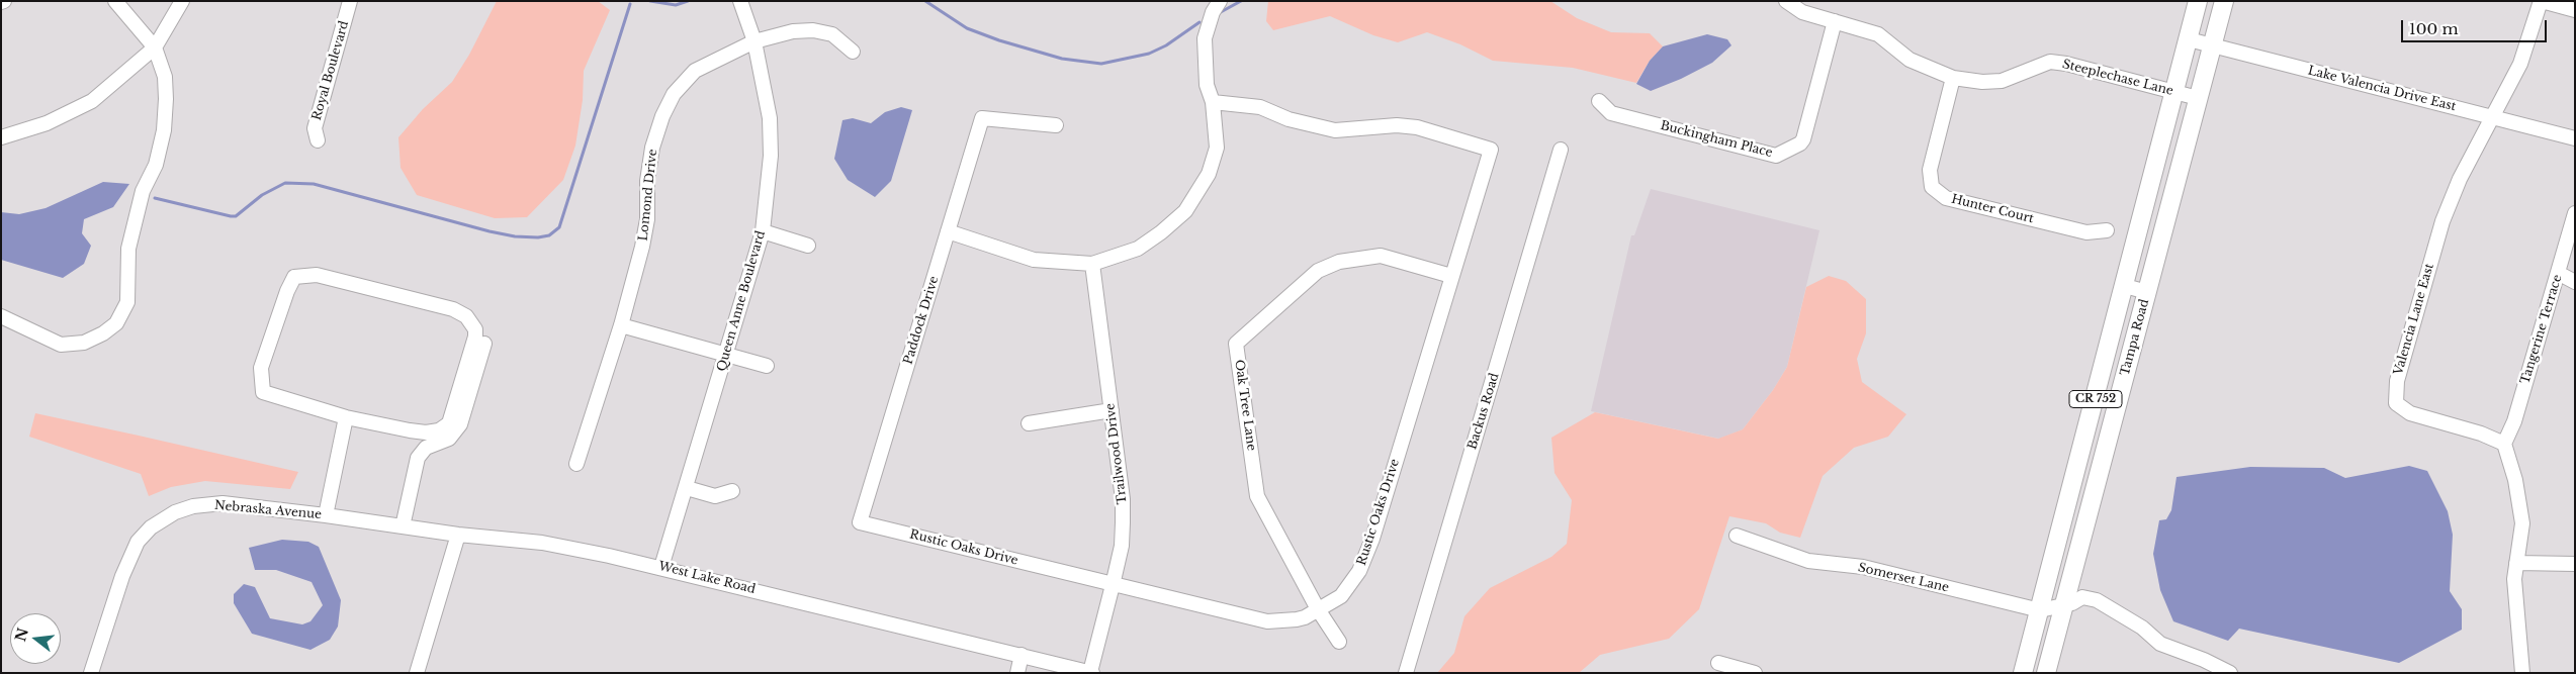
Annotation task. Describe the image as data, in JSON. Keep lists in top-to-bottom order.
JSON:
{
  "streets": {
    "main road": ["Tampa Road", "CR 752"],
    "street": [
      "Royal Boulevard",
      "Steeplechase Lane",
      "Lake Valencia Drive East",
      "Buckingham Place",
      "Lomond Drive",
      "Hunter Court",
      "Queen Anne Boulevard",
      "Valencia Lane East",
      "Paddock Drive",
      "Tangerine Terrace",
      "Oak Tree Lane",
      "Backus Road",
      "Trailwood Drive",
      "Nebraska Avenue",
      "Rustic Oaks Drive",
      "West Lake Road",
      "Somerset Lane"
    ]
  },
  "crossings": [
    ["Steeplechase Lane", "Buckingham Place"],
    ["Steeplechase Lane", "Hunter Court"],
    ["Steeplechase Lane", "Tampa Road"],
    ["Lake Valencia Drive East", "Valencia Lane East"],
    ["Lake Valencia Drive East", "Tampa Road"],
    ["Lomond Drive", "Queen Anne Boulevard"],
    ["Queen Anne Boulevard", "West Lake Road"],
    ["Valencia Lane East", "Tangerine Terrace"],
    ["Paddock Drive", "Rustic Oaks Drive"],
    ["Tampa Road", "Somerset Lane"],
    ["Oak Tree Lane", "Rustic Oaks Drive"],
    ["Trailwood Drive", "Rustic Oaks Drive"],
    ["Trailwood Drive", "West Lake Road"],
    ["Nebraska Avenue", "West Lake Road"]
  ],
  "scale_bar": "100 m",
  "north": "left"
}
